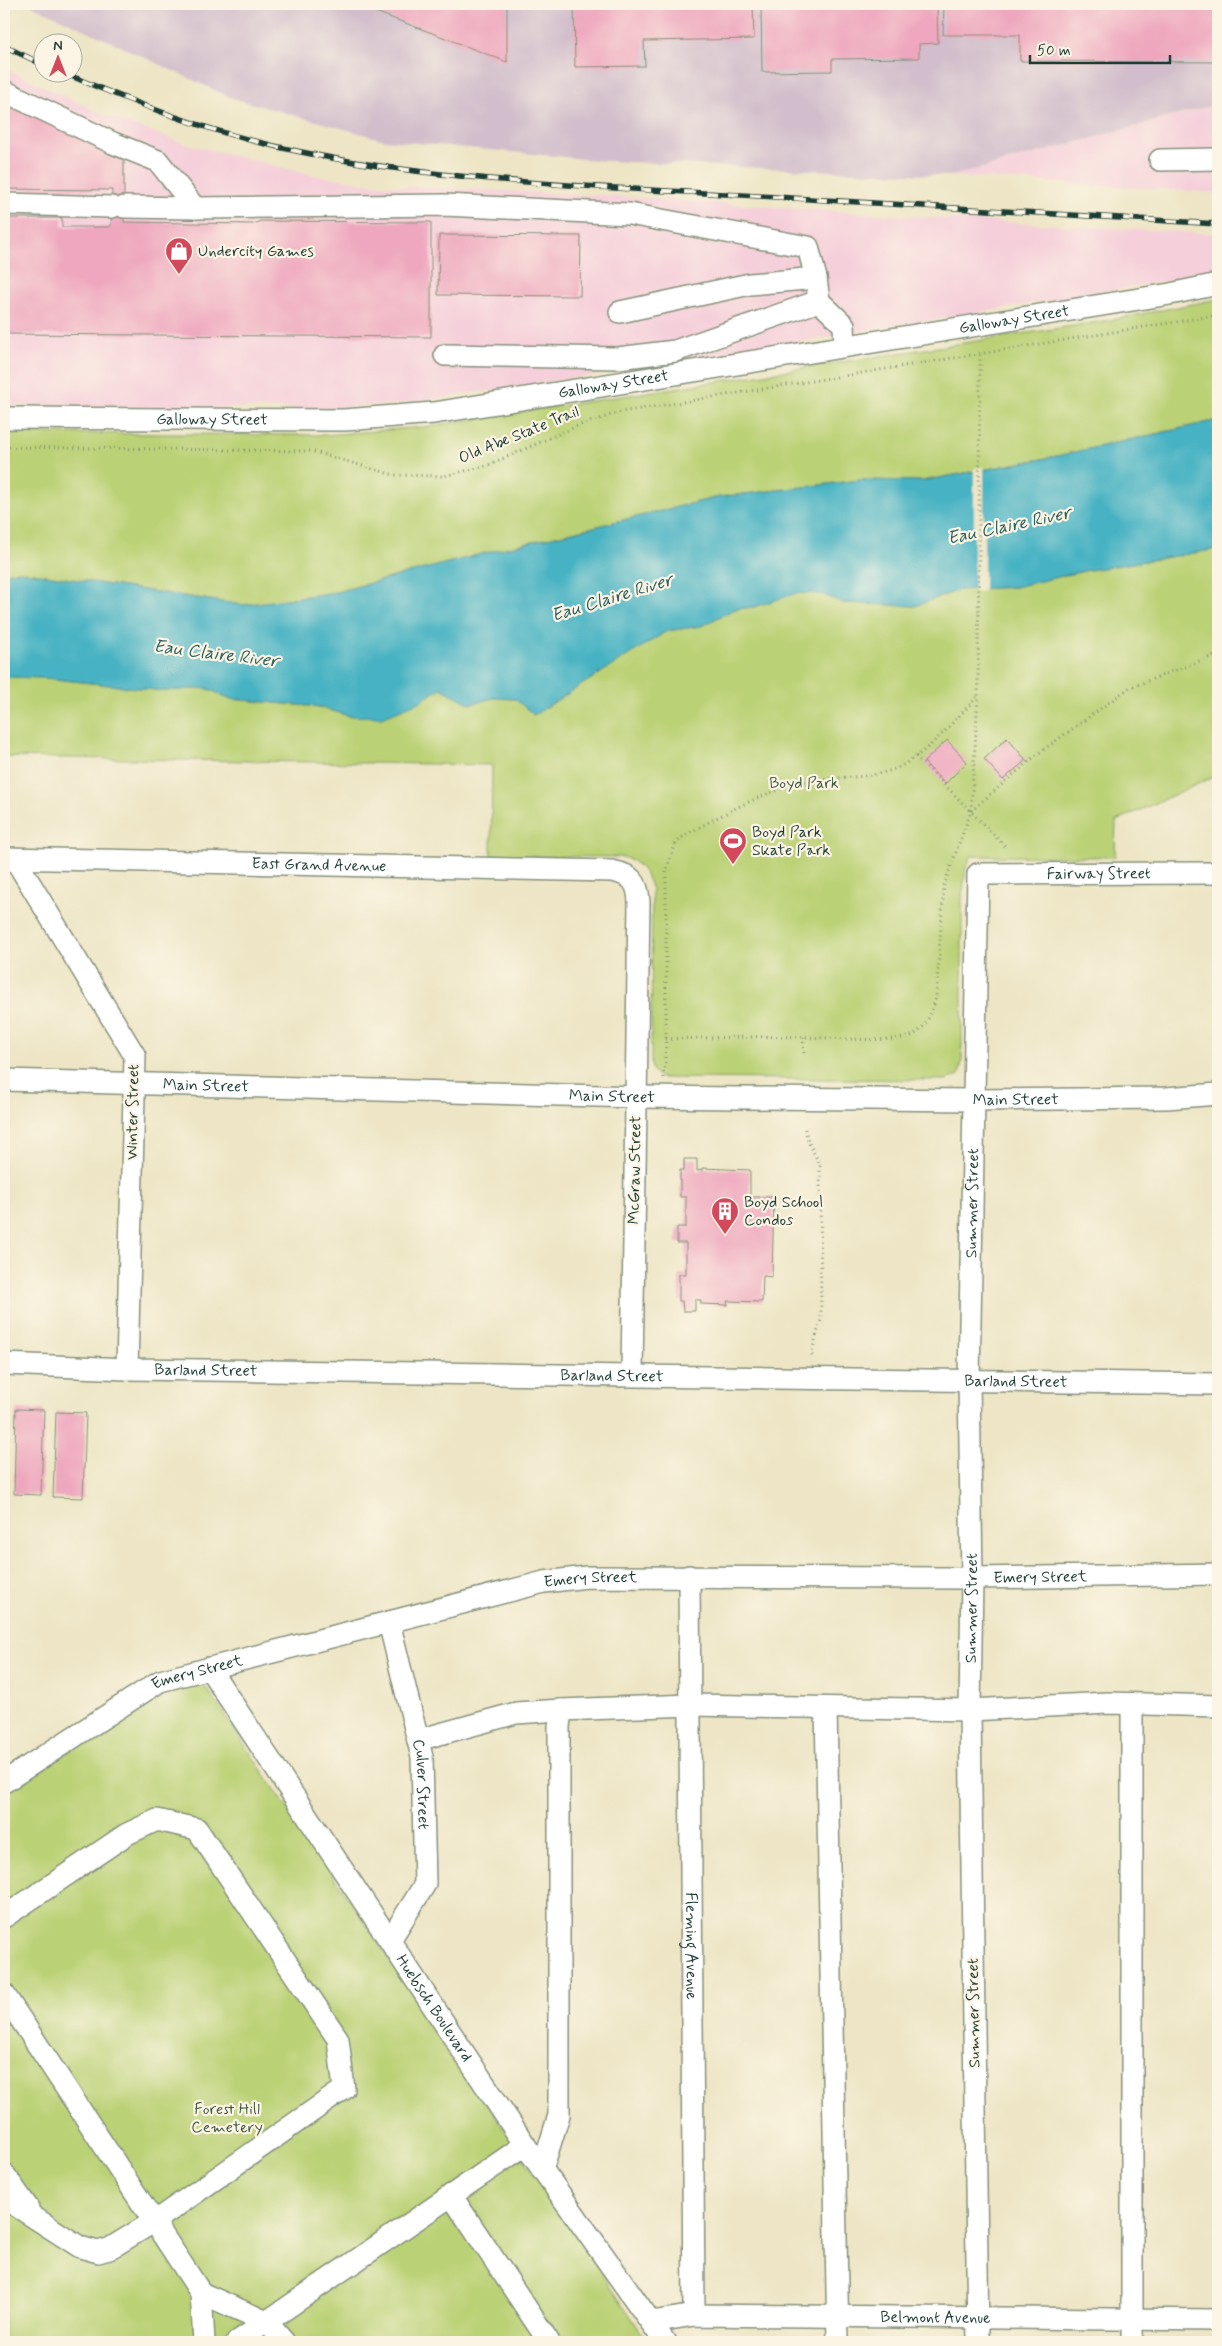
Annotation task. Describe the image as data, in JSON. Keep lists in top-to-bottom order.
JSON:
{
  "streets": {
    "street": [
      "Galloway Street",
      "East Grand Avenue",
      "Fairway Street",
      "Main Street",
      "Winter Street",
      "McGraw Street",
      "Summer Street",
      "Barland Street",
      "Emery Street",
      "Culver Street",
      "Fleming Avenue",
      "Huebsch Boulevard",
      "Belmont Avenue"
    ],
    "path": ["Old Abe State Trail"]
  },
  "crossings": [
    ["East Grand Avenue", "Winter Street"],
    ["East Grand Avenue", "McGraw Street"],
    ["Fairway Street", "Summer Street"],
    ["Main Street", "Winter Street"],
    ["Main Street", "McGraw Street"],
    ["Main Street", "Summer Street"],
    ["Winter Street", "Barland Street"],
    ["McGraw Street", "Barland Street"],
    ["Summer Street", "Barland Street"],
    ["Summer Street", "Emery Street"],
    ["Summer Street", "Belmont Avenue"],
    ["Emery Street", "Culver Street"],
    ["Emery Street", "Fleming Avenue"],
    ["Emery Street", "Huebsch Boulevard"],
    ["Culver Street", "Huebsch Boulevard"],
    ["Fleming Avenue", "Belmont Avenue"],
    ["Huebsch Boulevard", "Belmont Avenue"]
  ],
  "water": ["Eau Claire River"],
  "parks": ["Boyd Park", "Forest Hill Cemetery"],
  "places": {
    "shop": ["Undercity Games"],
    "sports": ["Boyd Park Skate Park"],
    "building": ["Boyd School Condos"]
  },
  "scale_bar": "50 m",
  "north": "top"
}
